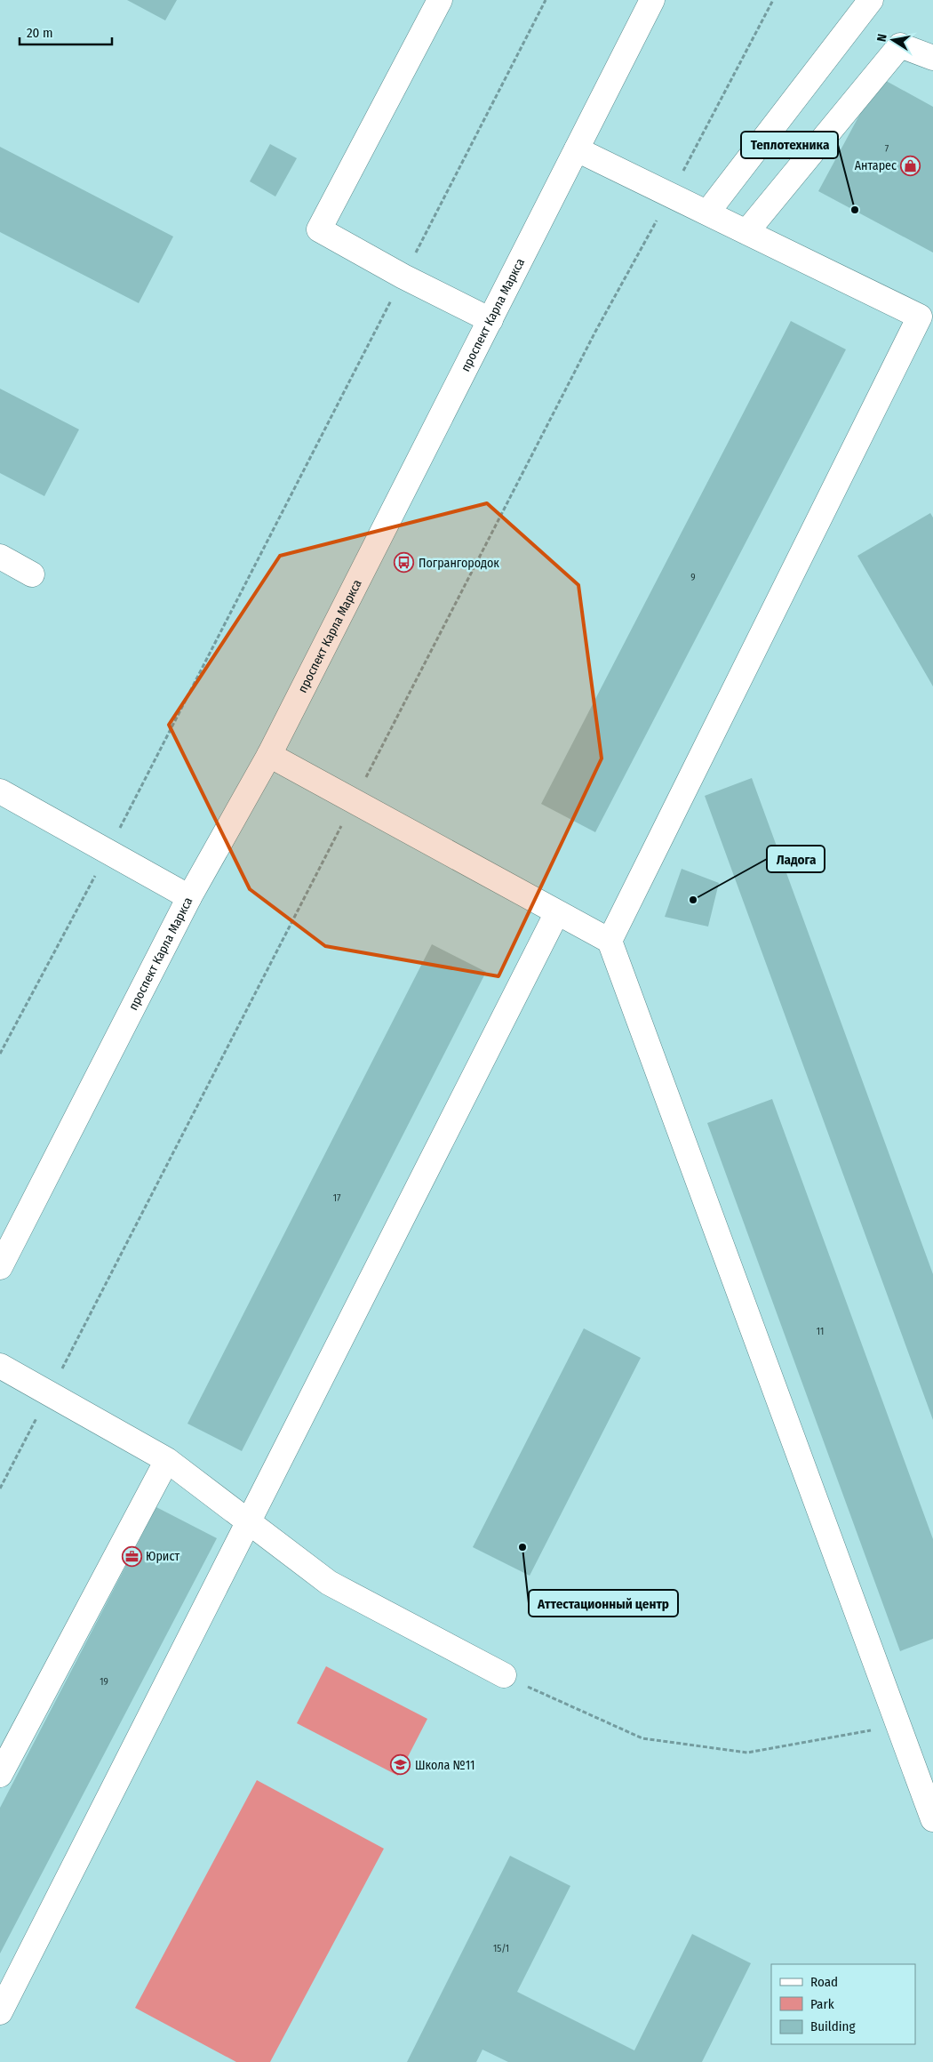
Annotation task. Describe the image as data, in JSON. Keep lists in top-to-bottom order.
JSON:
{
  "streets": {
    "street": ["проспект Карла Маркса"]
  },
  "places": {
    "shop": ["Антарес"],
    "other": ["Теплотехника", "Ладога", "Аттестационный центр"],
    "bus stop": ["Погрангородок"],
    "office": ["Юрист"],
    "school or university": ["Школа №11"]
  },
  "house_numbers": [
    "7",
    "9",
    "17",
    "11",
    "19",
    "15/1"
  ],
  "legend": ["Road", "Park", "Building"],
  "scale_bar": "20 m",
  "north": "left"
}
